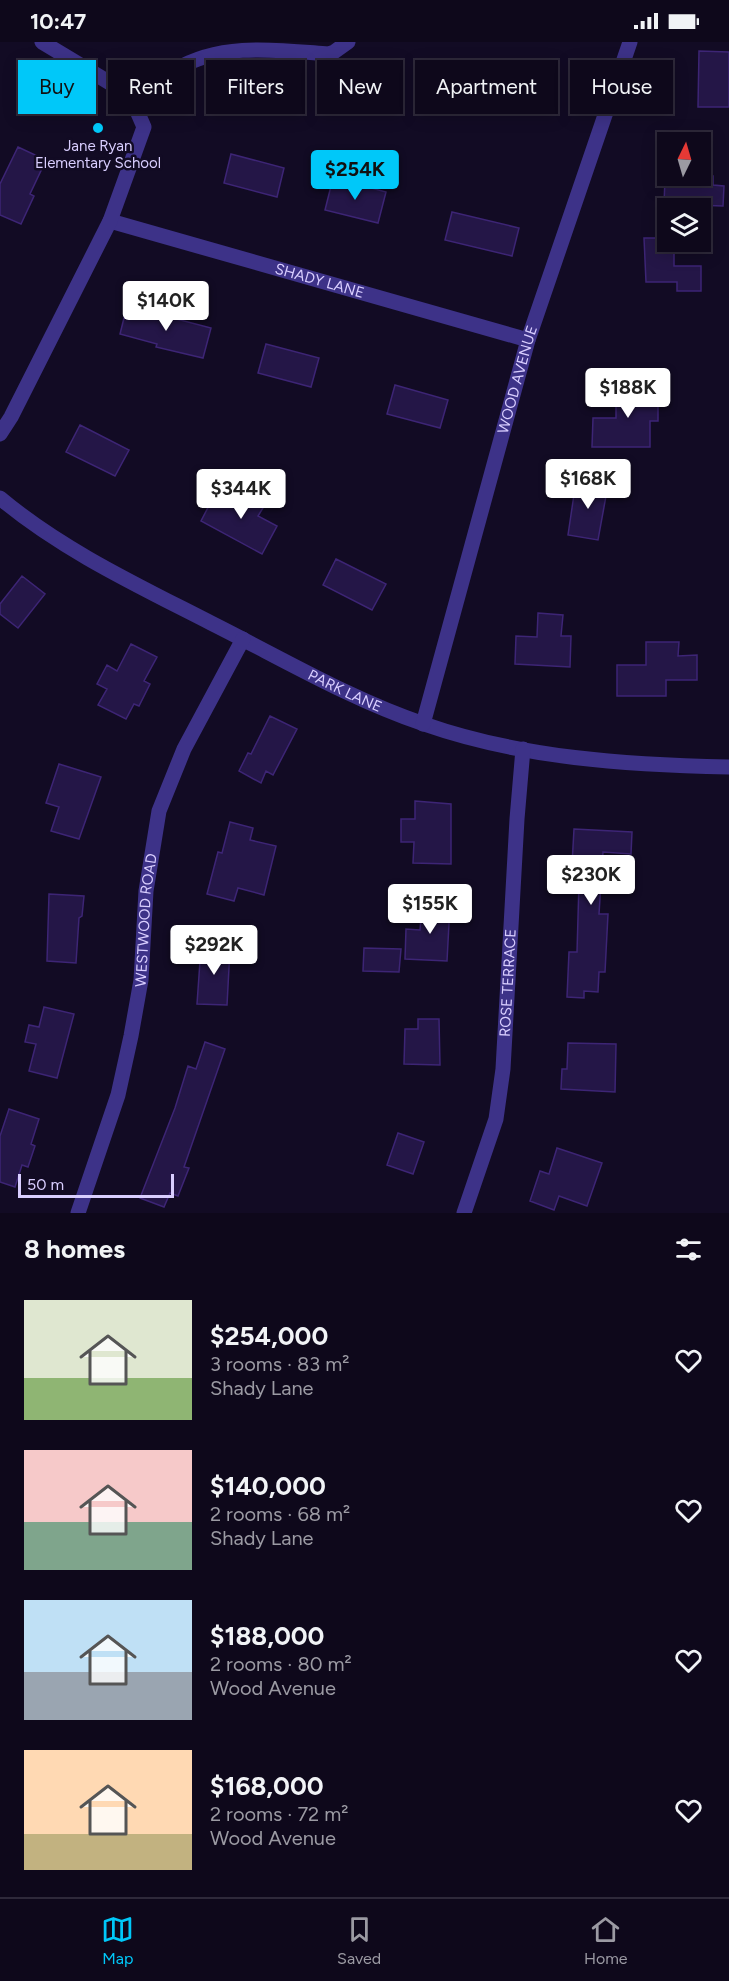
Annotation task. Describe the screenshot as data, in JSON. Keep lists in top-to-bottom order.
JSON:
{
  "streets": {
    "street": [
      "SHADY LANE",
      "WOOD AVENUE",
      "PARK LANE",
      "WESTWOOD ROAD",
      "ROSE TERRACE"
    ]
  },
  "crossings": [
    ["SHADY LANE", "WOOD AVENUE"],
    ["WOOD AVENUE", "PARK LANE"],
    ["PARK LANE", "WESTWOOD ROAD"],
    ["PARK LANE", "ROSE TERRACE"]
  ],
  "places": ["Jane Ryan Elementary School"],
  "scale_bar": "50 m",
  "north": "top",
  "page": {
    "status": "10:47",
    "chip": [
      "Buy",
      "Rent",
      "Filters",
      "New",
      "Apartment",
      "House"
    ],
    "price": [
      "$254K",
      "$140K",
      "$188K",
      "$168K",
      "$344K",
      "$230K",
      "$155K",
      "$292K"
    ],
    "scale": "50 m",
    "heading": "8 homes",
    "list": [
      {
        "name": "$254,000",
        "note": "3 rooms · 83 m² · Shady Lane"
      },
      {
        "name": "$140,000",
        "note": "2 rooms · 68 m² · Shady Lane"
      },
      {
        "name": "$188,000",
        "note": "2 rooms · 80 m² · Wood Avenue"
      },
      {
        "name": "$168,000",
        "note": "2 rooms · 72 m² · Wood Avenue"
      }
    ],
    "tabs": ["Map", "Saved", "Home"]
  }
}
